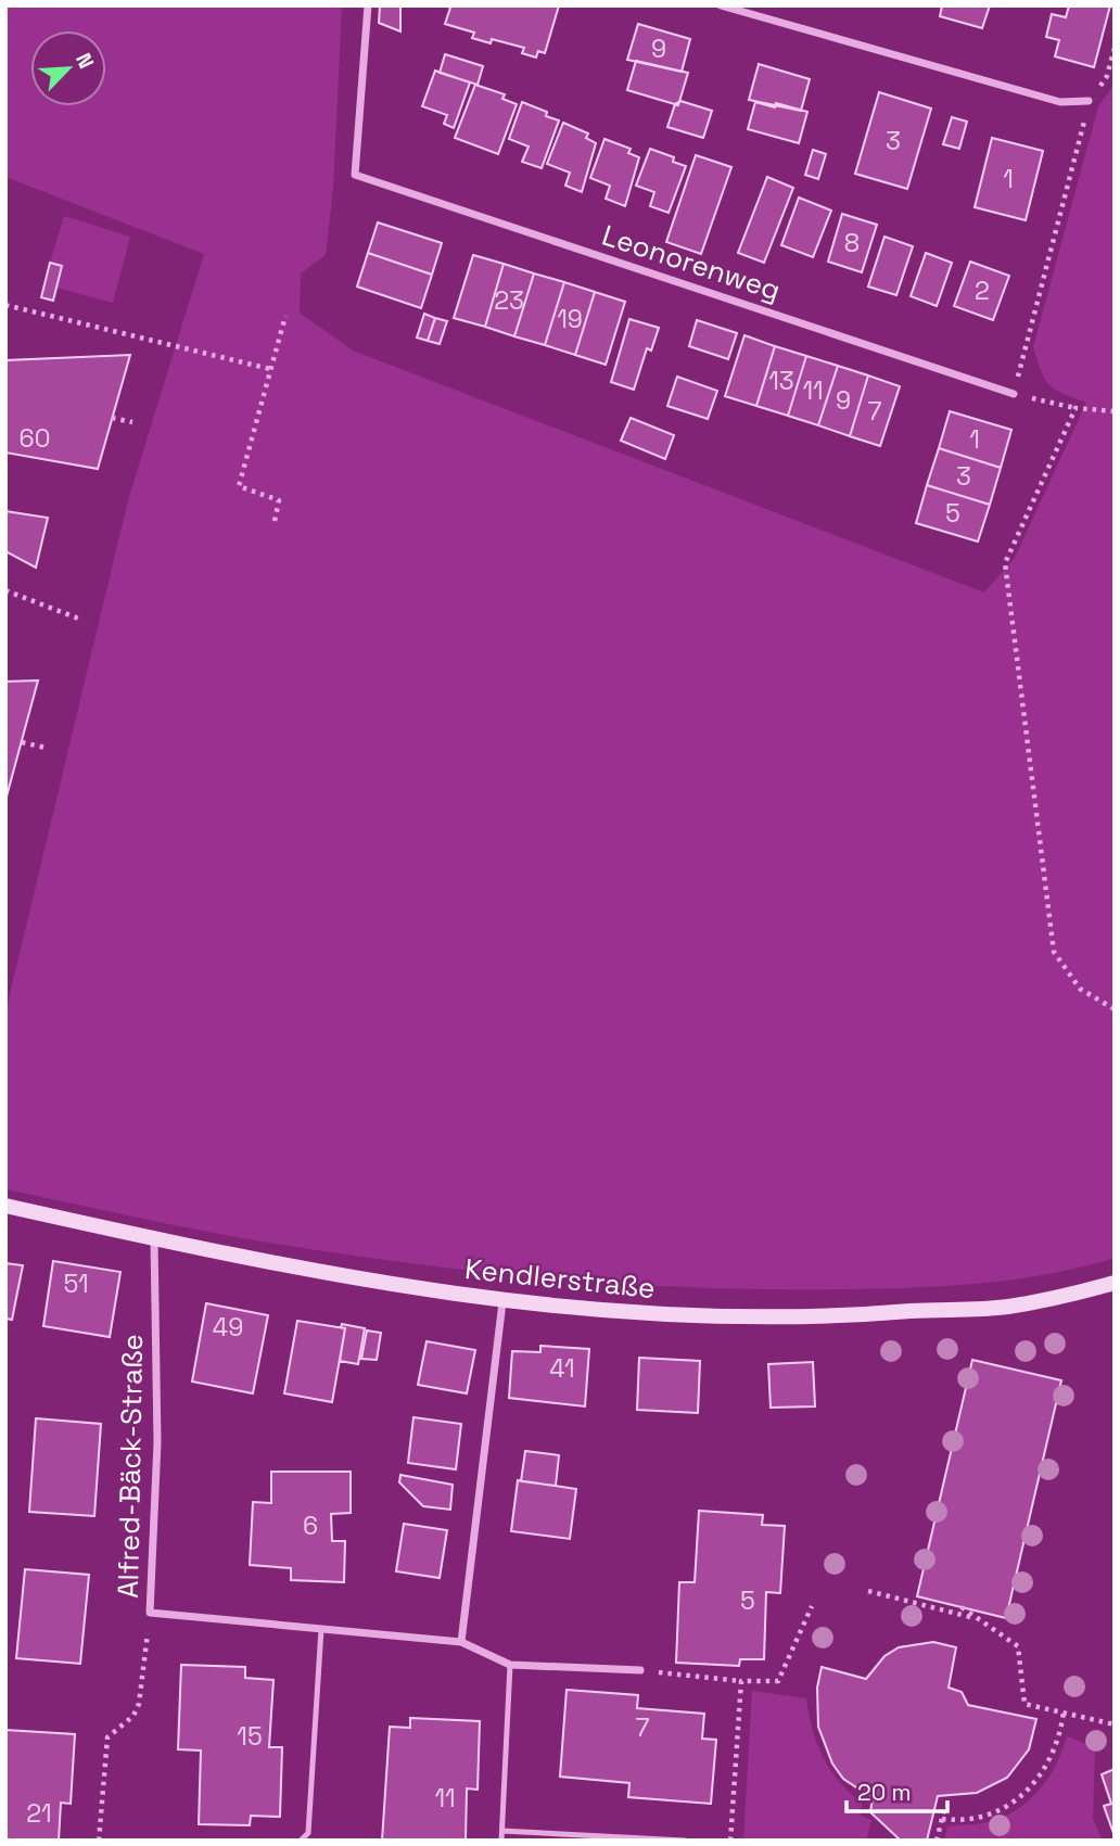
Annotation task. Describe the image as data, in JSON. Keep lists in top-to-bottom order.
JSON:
{
  "streets": {
    "street": ["Leonorenweg", "Kendlerstraße", "Alfred-Bäck-Straße"]
  },
  "crossings": [
    ["Kendlerstraße", "Alfred-Bäck-Straße"]
  ],
  "house_numbers": [
    "9",
    "3",
    "1",
    "8",
    "2",
    "23",
    "19",
    "13",
    "11",
    "9",
    "7",
    "60",
    "1",
    "3",
    "5",
    "51",
    "49",
    "41",
    "6",
    "5",
    "7",
    "15",
    "11",
    "21"
  ],
  "scale_bar": "20 m",
  "north": "top right"
}
